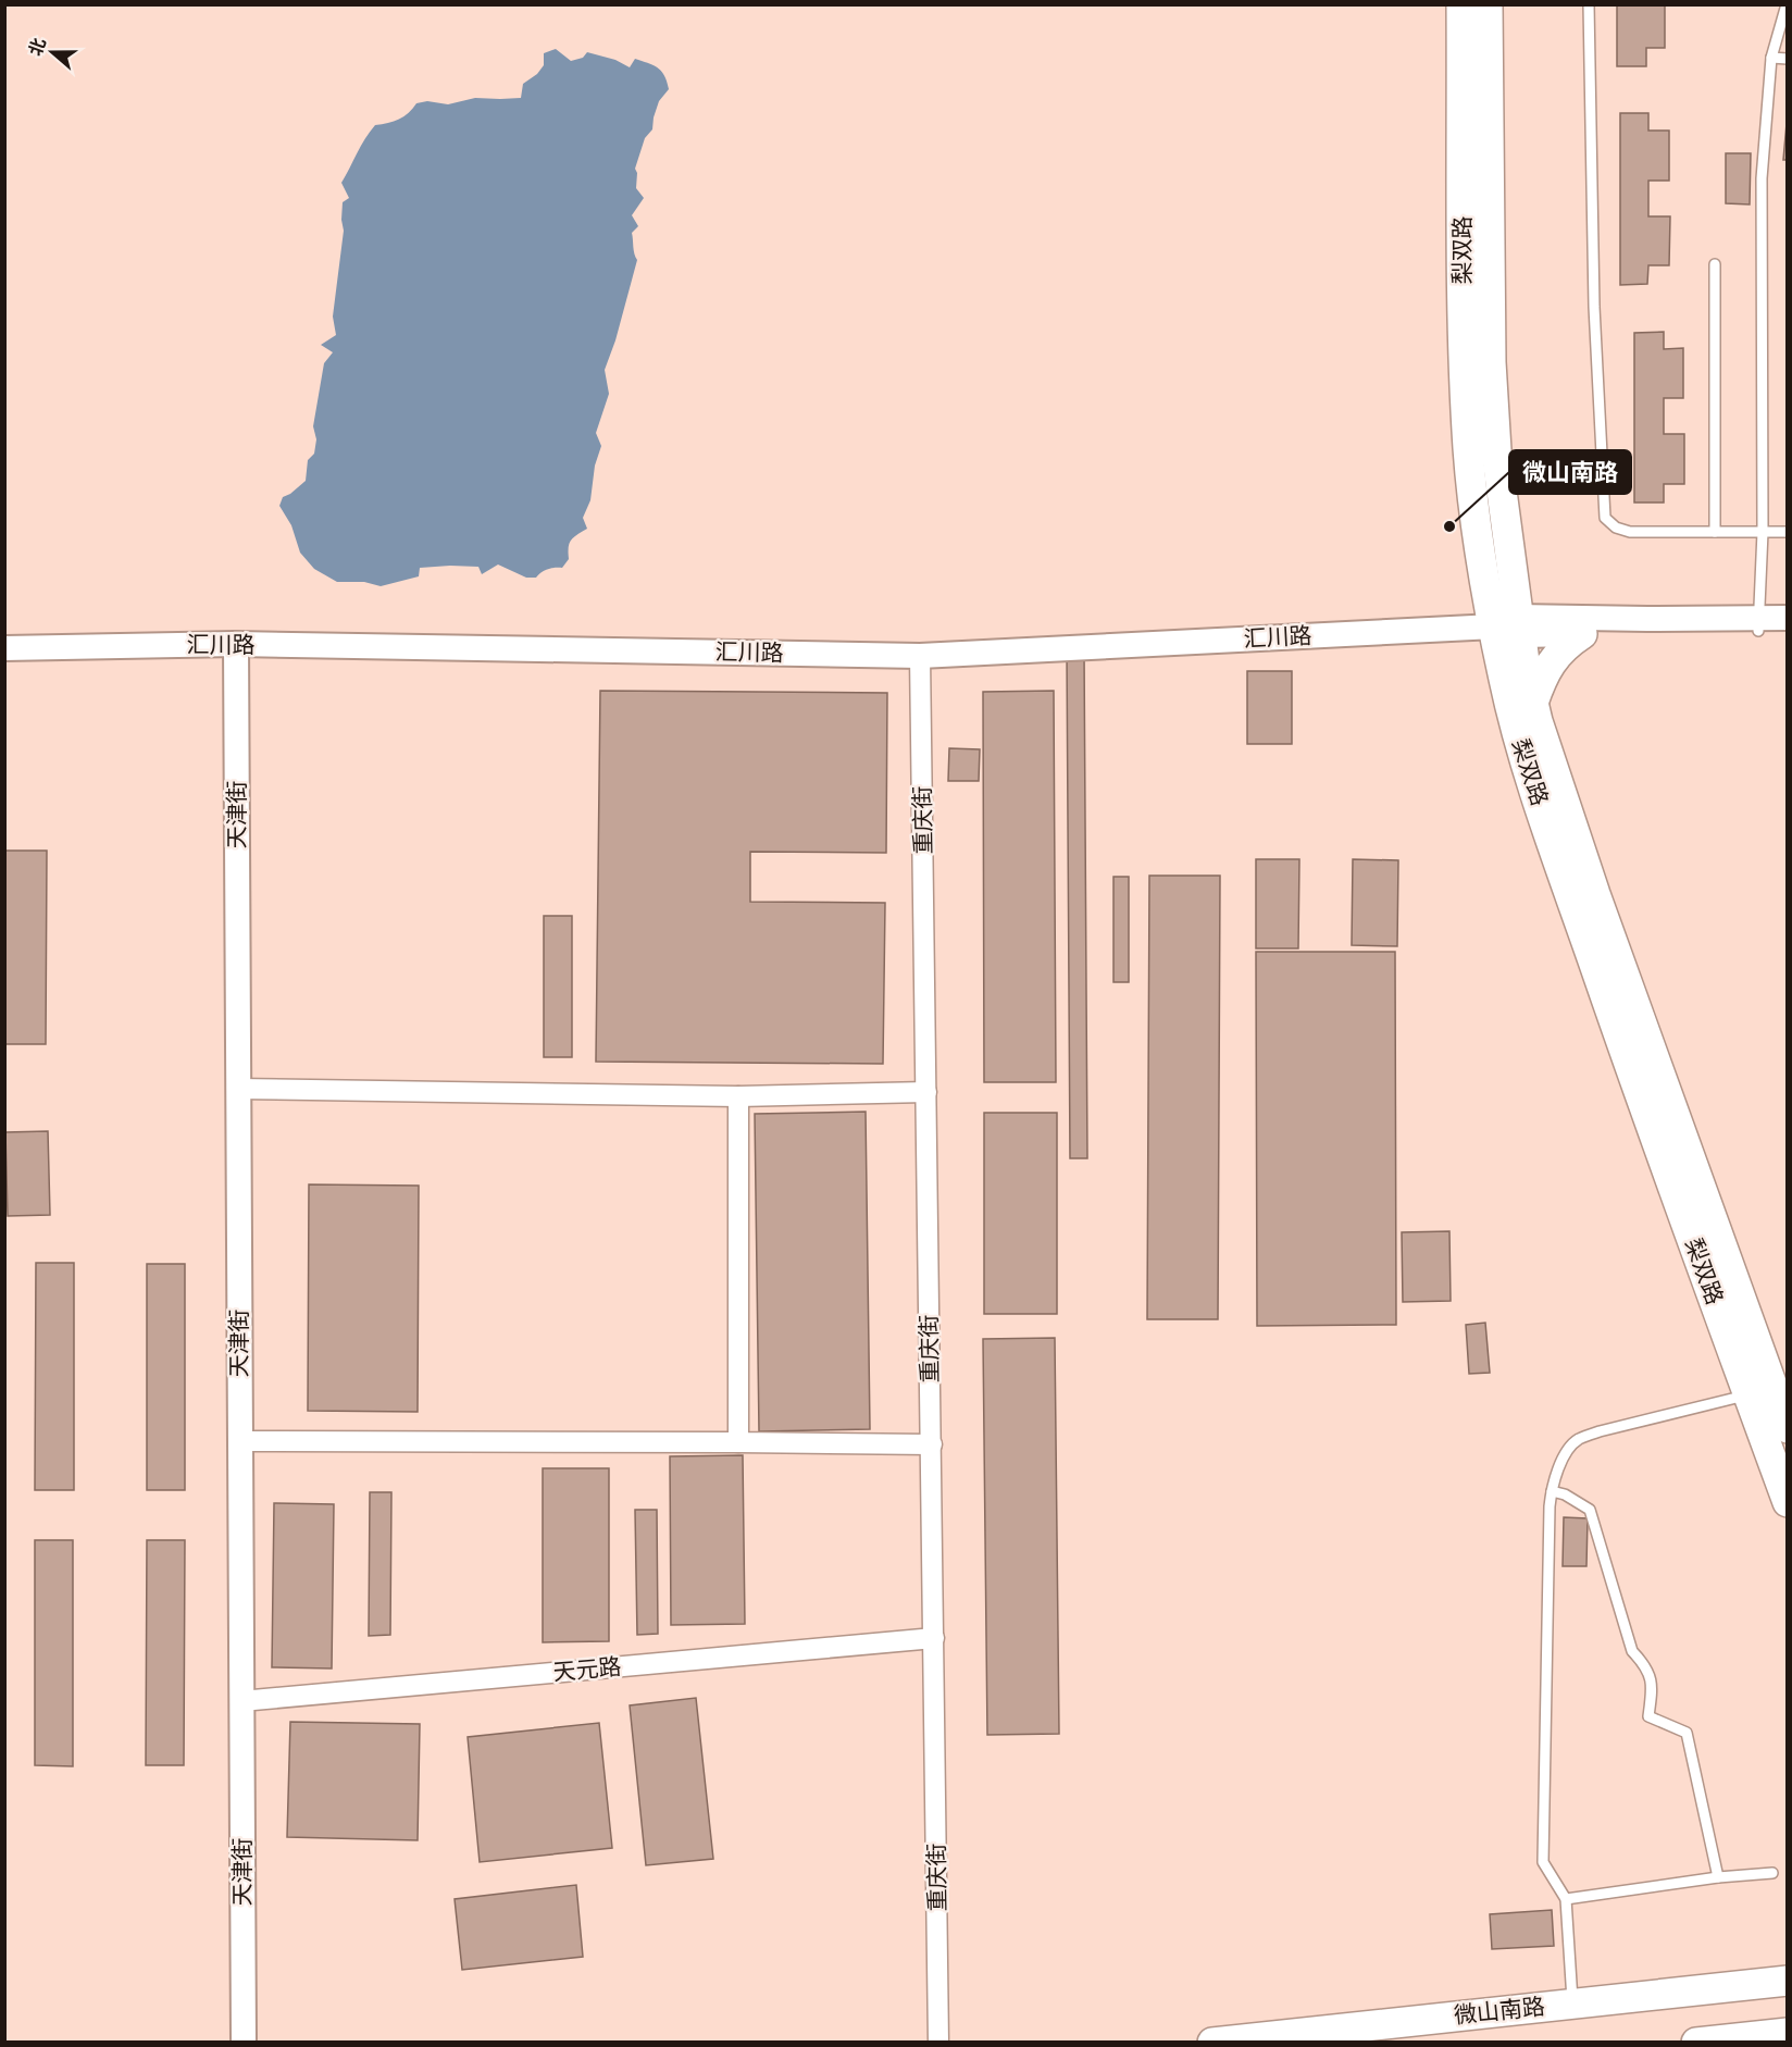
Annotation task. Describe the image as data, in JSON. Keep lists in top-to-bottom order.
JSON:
{
  "streets": {
    "main road": ["梨双路", "微山南路"],
    "street": [
      "汇川路",
      "天津街",
      "重庆街",
      "天元路"
    ]
  },
  "crossings": [
    ["梨双路", "汇川路"],
    ["汇川路", "天津街"],
    ["汇川路", "重庆街"],
    ["天津街", "天元路"],
    ["重庆街", "天元路"]
  ],
  "places": ["微山南路"],
  "north": "left"
}
